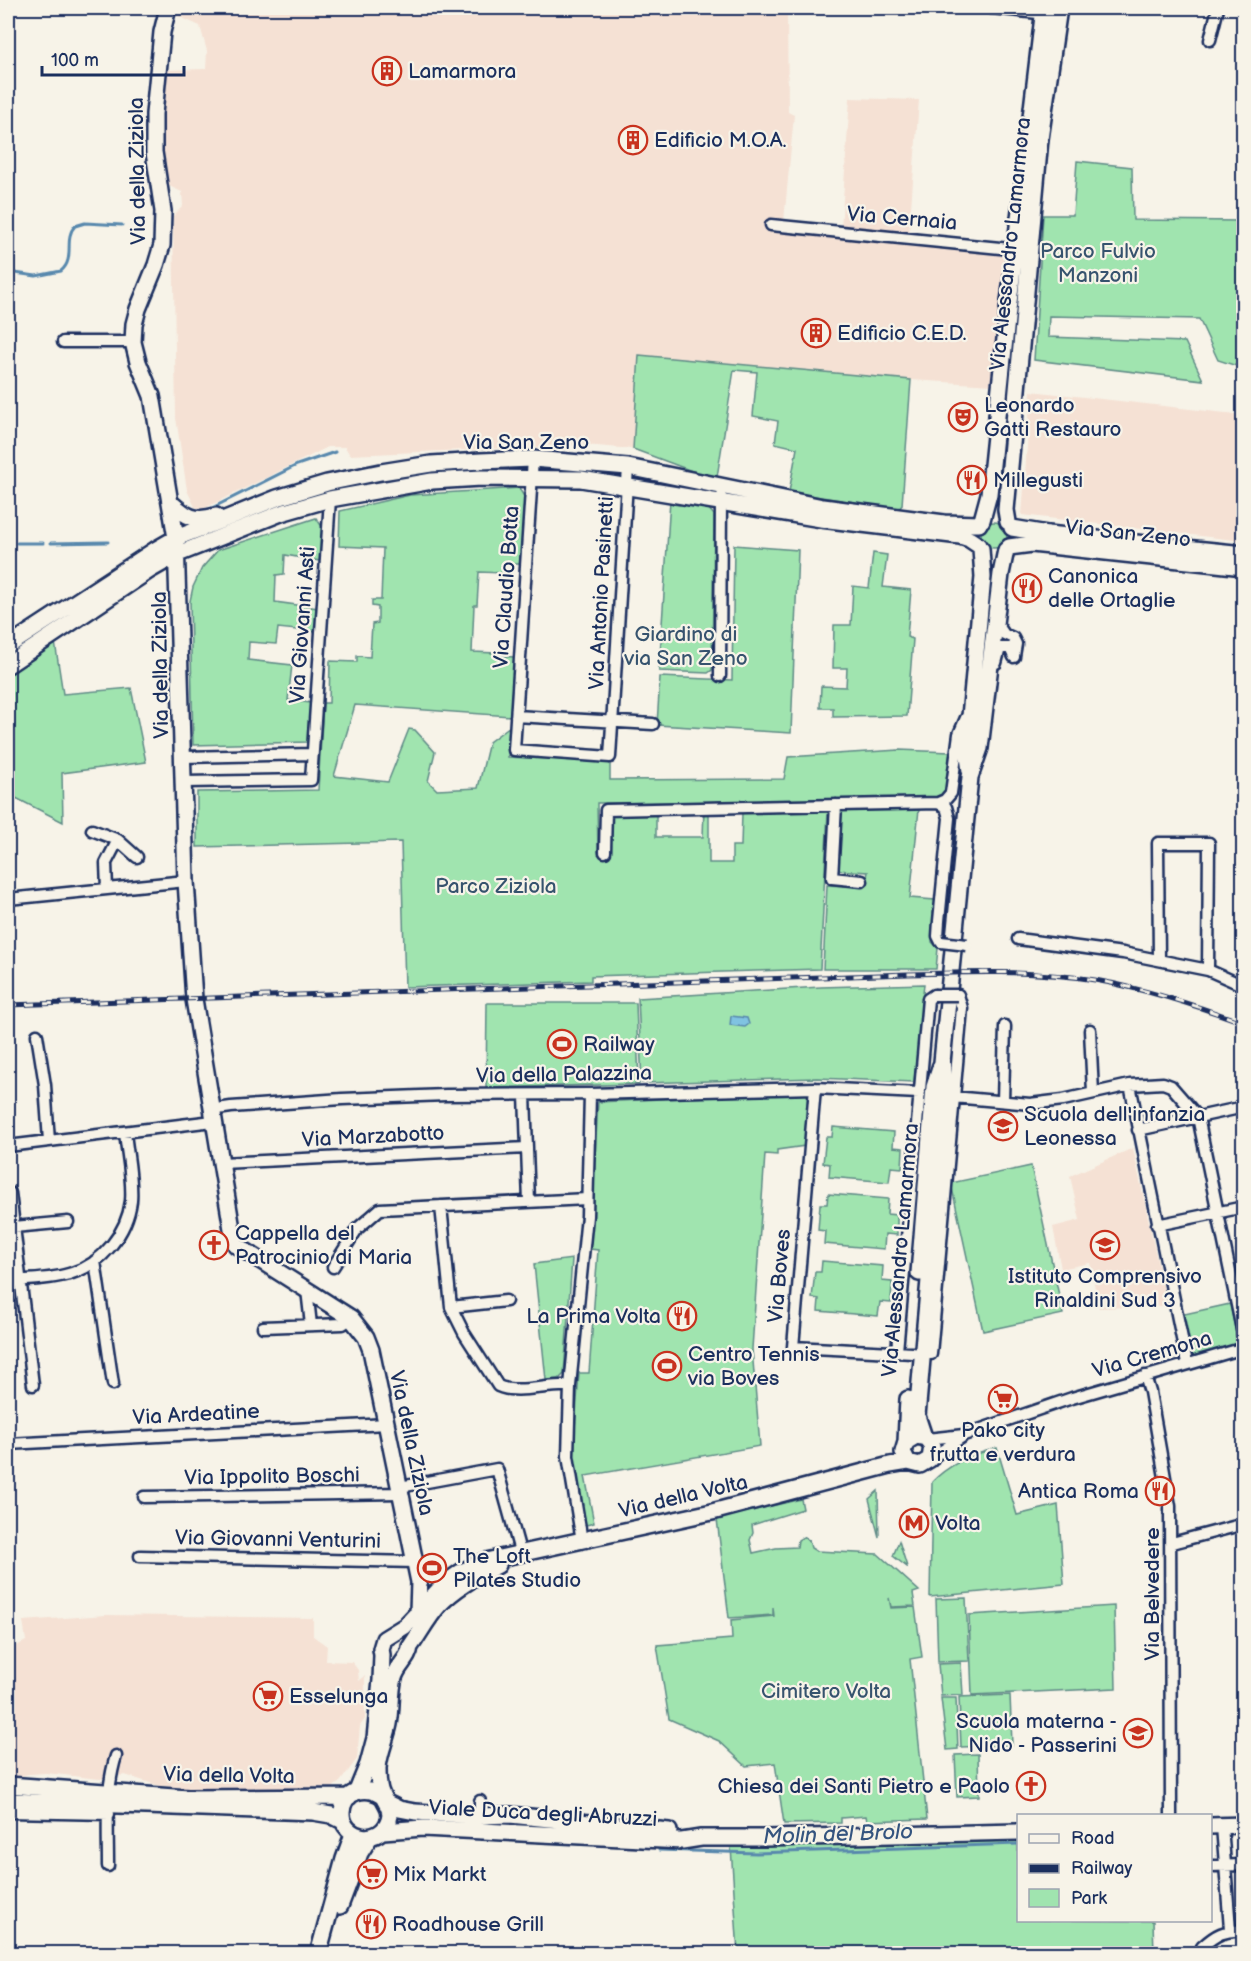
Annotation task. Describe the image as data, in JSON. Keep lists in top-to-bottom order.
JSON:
{
  "streets": {
    "main road": [
      "Via della Ziziola",
      "Via Alessandro Lamarmora",
      "Via San Zeno",
      "Via della Volta",
      "Viale Duca degli Abruzzi"
    ],
    "street": [
      "Via Cernaia",
      "Via Claudio Botta",
      "Via Antonio Pasinetti",
      "Via Giovanni Asti",
      "Via della Palazzina",
      "Via Marzabotto",
      "Via Boves",
      "Via Cremona",
      "Via Ardeatine",
      "Via Ippolito Boschi",
      "Via Giovanni Venturini",
      "Via Belvedere"
    ]
  },
  "crossings": [
    ["Via della Ziziola", "Via San Zeno"],
    ["Via della Ziziola", "Via Giovanni Asti"],
    ["Via della Ziziola", "Via della Palazzina"],
    ["Via della Ziziola", "Via Marzabotto"],
    ["Via della Ziziola", "Via Ardeatine"],
    ["Via della Ziziola", "Via Ippolito Boschi"],
    ["Via della Ziziola", "Via Giovanni Venturini"],
    ["Via Cernaia", "Via Alessandro Lamarmora"],
    ["Via Alessandro Lamarmora", "Via San Zeno"],
    ["Via Alessandro Lamarmora", "Via della Palazzina"],
    ["Via Alessandro Lamarmora", "Via Boves"],
    ["Via Alessandro Lamarmora", "Via della Volta"],
    ["Via San Zeno", "Via Claudio Botta"],
    ["Via San Zeno", "Via Antonio Pasinetti"],
    ["Via San Zeno", "Via Giovanni Asti"],
    ["Via Claudio Botta", "Via Antonio Pasinetti"],
    ["Via della Palazzina", "Via Boves"],
    ["Via Cremona", "Via della Volta"],
    ["Via Cremona", "Via Belvedere"],
    ["Via Ippolito Boschi", "Via della Volta"],
    ["Via della Volta", "Viale Duca degli Abruzzi"]
  ],
  "water": ["Molin del Brolo"],
  "parks": [
    "Parco Fulvio Manzoni",
    "Giardino di via San Zeno",
    "Parco Ziziola",
    "Cimitero Volta"
  ],
  "places": {
    "building": ["Lamarmora", "Edificio M.O.A.", "Edificio C.E.D."],
    "theatre": ["Leonardo Gatti Restauro"],
    "restaurant": [
      "Millegusti",
      "Canonica delle Ortaglie",
      "La Prima Volta",
      "Antica Roma",
      "Roadhouse Grill"
    ],
    "sports": ["Railway", "Centro Tennis via Boves", "The Loft Pilates Studio"],
    "school or university": ["Scuola dell'infanzia Leonessa", "Istituto Comprensivo Rinaldini Sud 3", "Scuola materna - Nido - Passerini"],
    "church": ["Cappella del Patrocinio di Maria", "Chiesa dei Santi Pietro e Paolo"],
    "supermarket": ["Pako city frutta e verdura", "Esselunga", "Mix Markt"],
    "metro station": ["Volta"]
  },
  "legend": ["Road", "Railway", "Park"],
  "scale_bar": "100 m"
}
